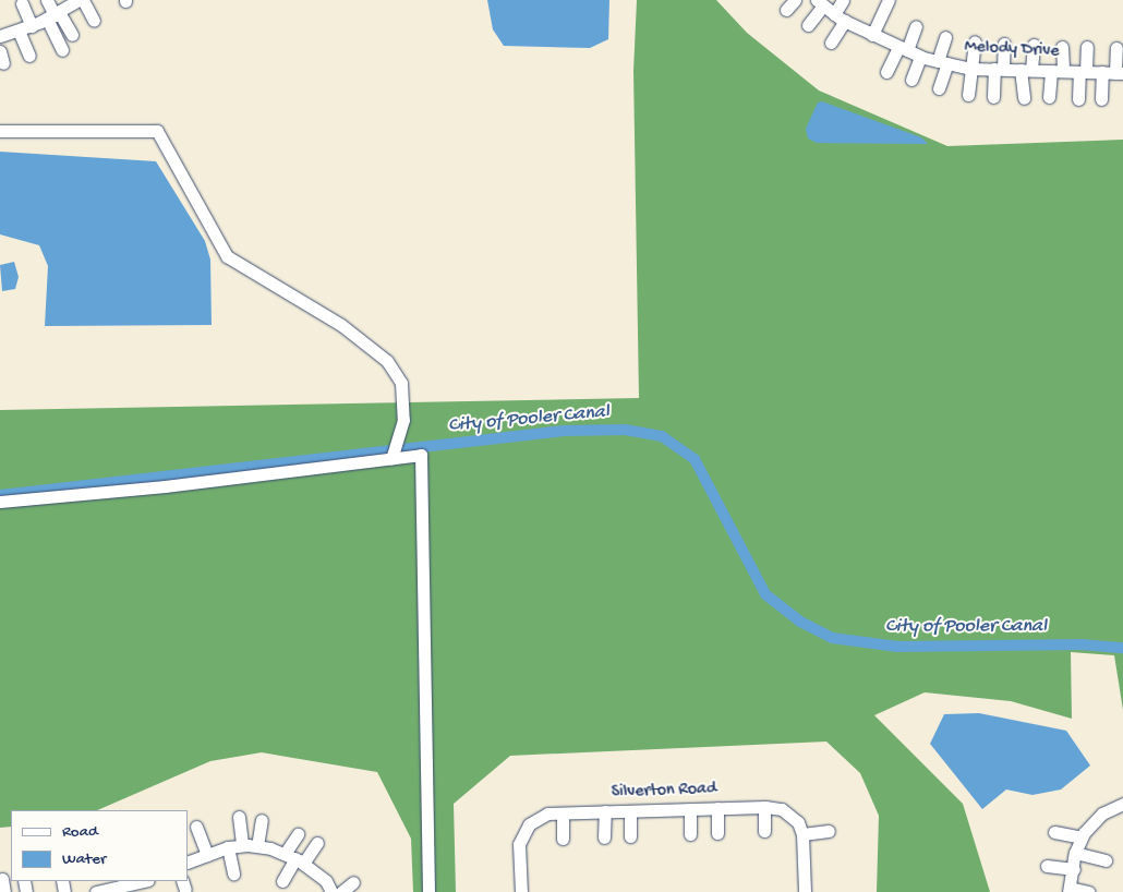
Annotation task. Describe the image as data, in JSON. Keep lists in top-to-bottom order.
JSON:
{
  "streets": {
    "street": ["Melody Drive", "Silverton Road"]
  },
  "water": ["City of Pooler Canal"],
  "legend": ["Road", "Water"]
}
